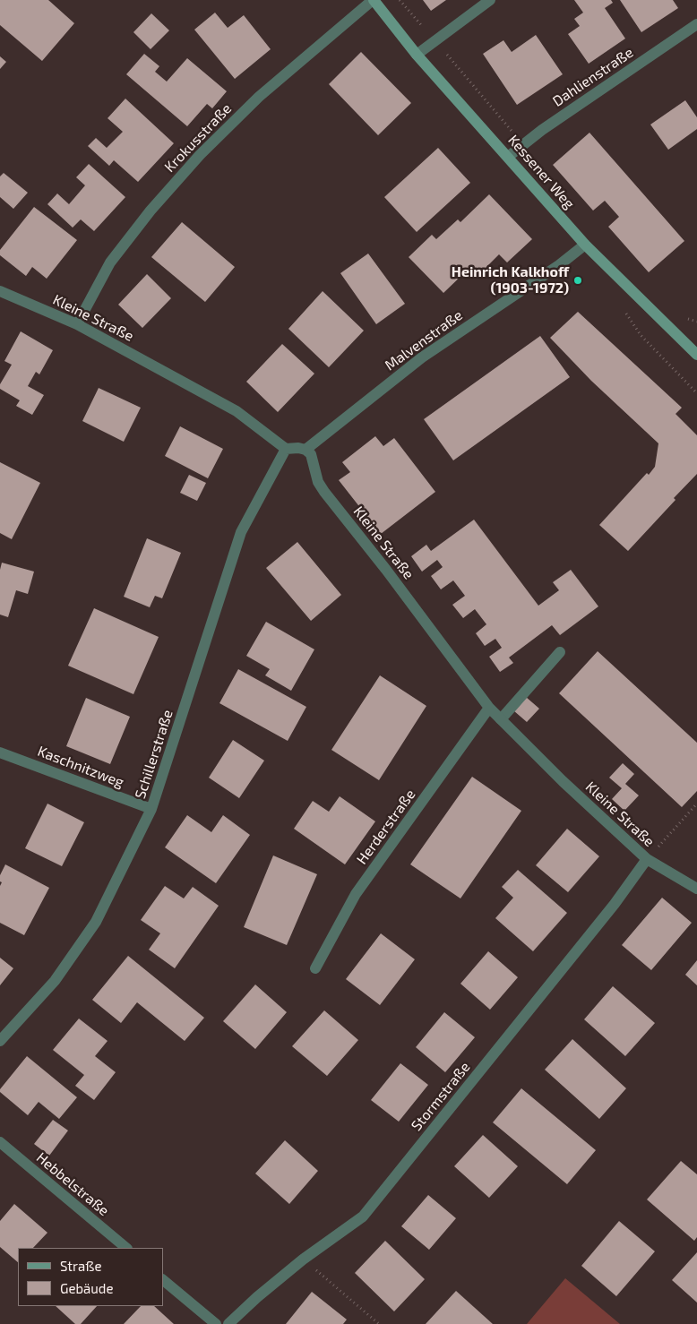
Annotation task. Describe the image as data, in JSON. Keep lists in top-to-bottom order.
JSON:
{
  "streets": {
    "street": [
      "Dahlienstraße",
      "Krokusstraße",
      "Kessener Weg",
      "Kleine Straße",
      "Malvenstraße",
      "Schillerstraße",
      "Kaschnitzweg",
      "Herderstraße",
      "Stormstraße",
      "Hebbelstraße"
    ]
  },
  "crossings": [
    ["Dahlienstraße", "Kessener Weg"],
    ["Krokusstraße", "Kessener Weg"],
    ["Krokusstraße", "Kleine Straße"],
    ["Kessener Weg", "Malvenstraße"],
    ["Kleine Straße", "Malvenstraße"],
    ["Kleine Straße", "Schillerstraße"],
    ["Kleine Straße", "Herderstraße"],
    ["Kleine Straße", "Stormstraße"],
    ["Schillerstraße", "Kaschnitzweg"]
  ],
  "places": ["Heinrich Kalkhoff (1903-1972)"],
  "legend": ["Straße", "Gebäude"]
}
